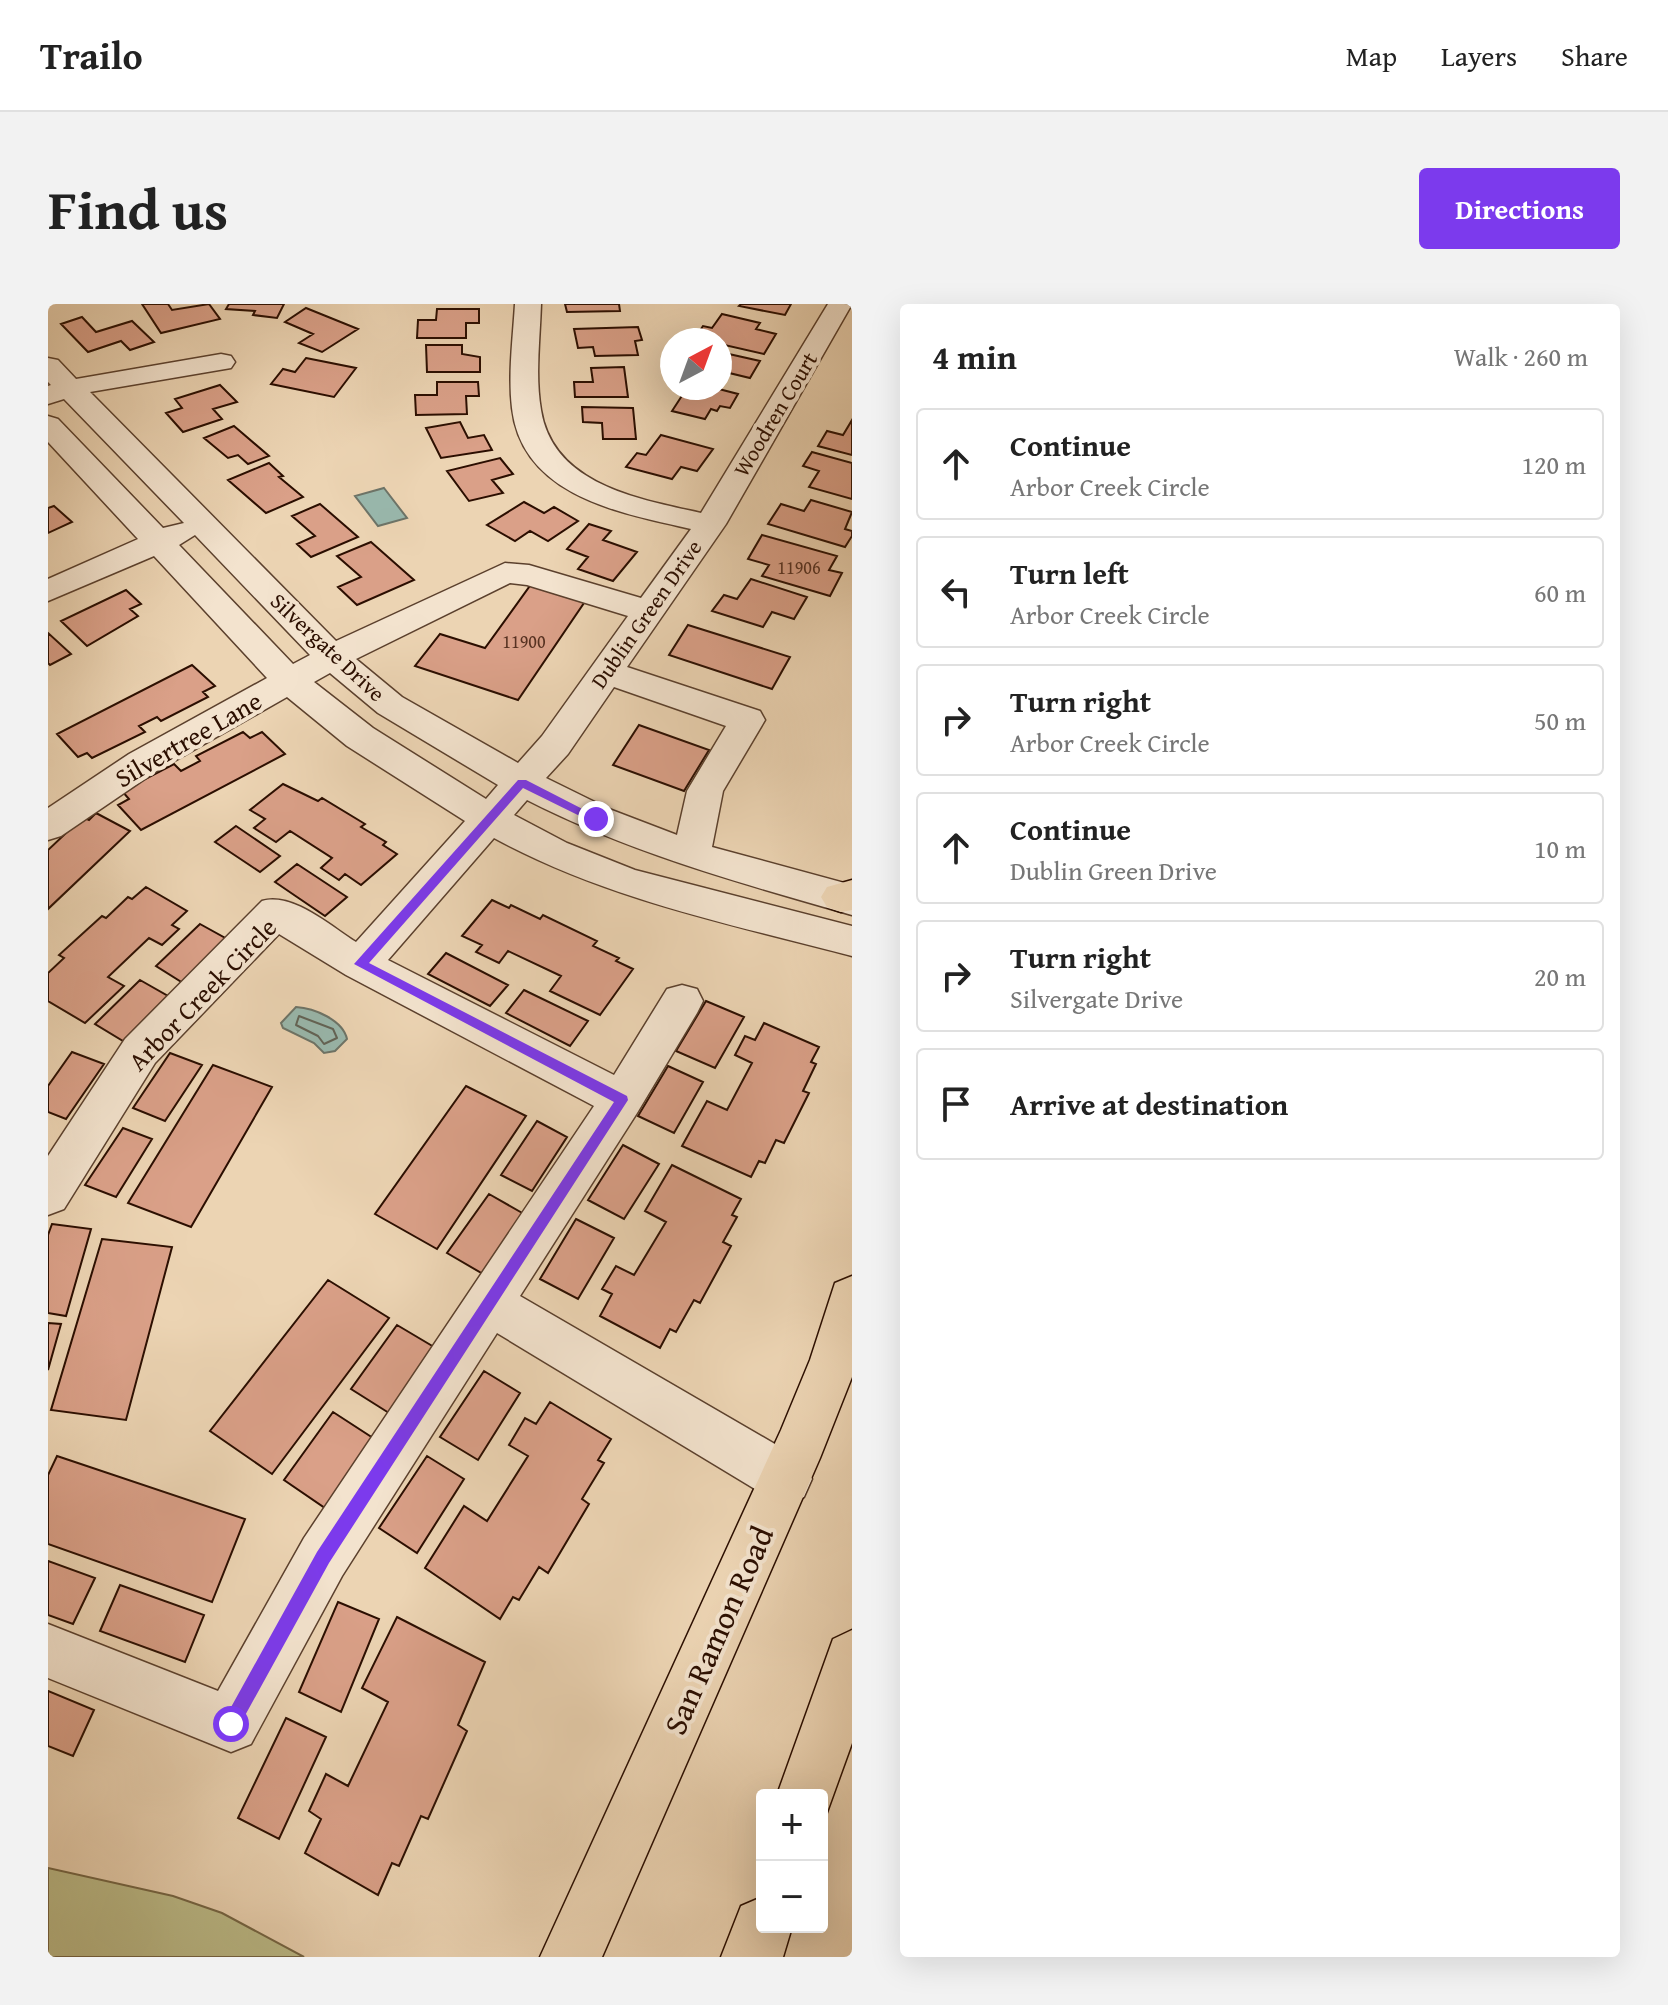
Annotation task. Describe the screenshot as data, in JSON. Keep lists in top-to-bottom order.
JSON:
{
  "streets": {
    "main road": ["San Ramon Road"],
    "street": [
      "Woodren Court",
      "Dublin Green Drive",
      "Silvergate Drive",
      "Silvertree Lane",
      "Arbor Creek Circle"
    ]
  },
  "crossings": [
    ["Woodren Court", "Dublin Green Drive"],
    ["Dublin Green Drive", "Silvergate Drive"],
    ["Dublin Green Drive", "Silvertree Lane"],
    ["Silvergate Drive", "Silvertree Lane"]
  ],
  "house_numbers": ["11906", "11900"],
  "north": "top right",
  "page": {
    "header": "Trailo",
    "nav": ["Map", "Layers", "Share"],
    "title": "Find us",
    "buttons": "Directions",
    "heading": ["4 min", "Walk · 260 m"],
    "list": [
      ["Continue", "Arbor Creek Circle", "120 m"],
      ["Turn left", "Arbor Creek Circle", "60 m"],
      ["Turn right", "Arbor Creek Circle", "50 m"],
      ["Continue", "Dublin Green Drive", "10 m"],
      ["Turn right", "Silvergate Drive", "20 m"],
      "Arrive at destination"
    ],
    "map_buttons": ["+", "−"]
  }
}
